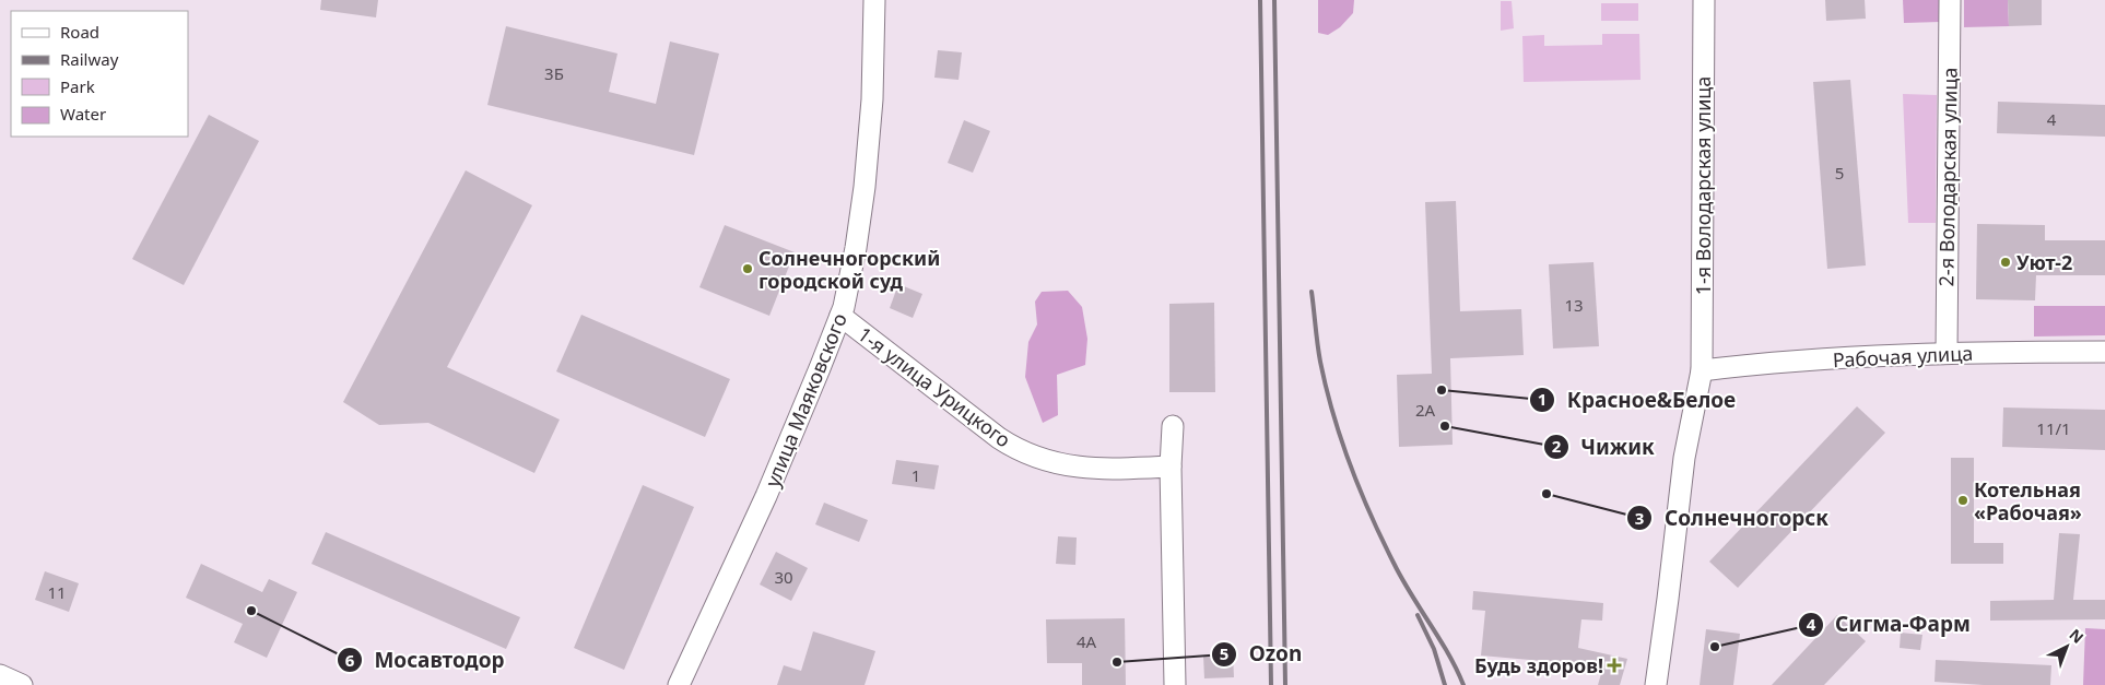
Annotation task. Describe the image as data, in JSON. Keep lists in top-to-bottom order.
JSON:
{
  "streets": {
    "street": [
      "2-я Володарская улица",
      "1-я Володарская улица",
      "Рабочая улица",
      "1-я улица Урицкого",
      "улица Маяковского"
    ]
  },
  "crossings": [
    ["2-я Володарская улица", "Рабочая улица"],
    ["1-я Володарская улица", "Рабочая улица"],
    ["1-я улица Урицкого", "улица Маяковского"]
  ],
  "places": {
    "other": [
      "Уют-2",
      "Солнечногорский городской суд",
      "Красное&Белое",
      "Чижик",
      "Солнечногорск",
      "Котельная «Рабочая»",
      "Мосавтодор",
      "Сигма-Фарм",
      "Ozon"
    ],
    "health": ["Будь здоров!"]
  },
  "house_numbers": [
    "3Б",
    "4",
    "5",
    "13",
    "2А",
    "11/1",
    "1",
    "30",
    "11",
    "4А"
  ],
  "legend": [
    "Road",
    "Railway",
    "Park",
    "Water"
  ],
  "north": "top right"
}
